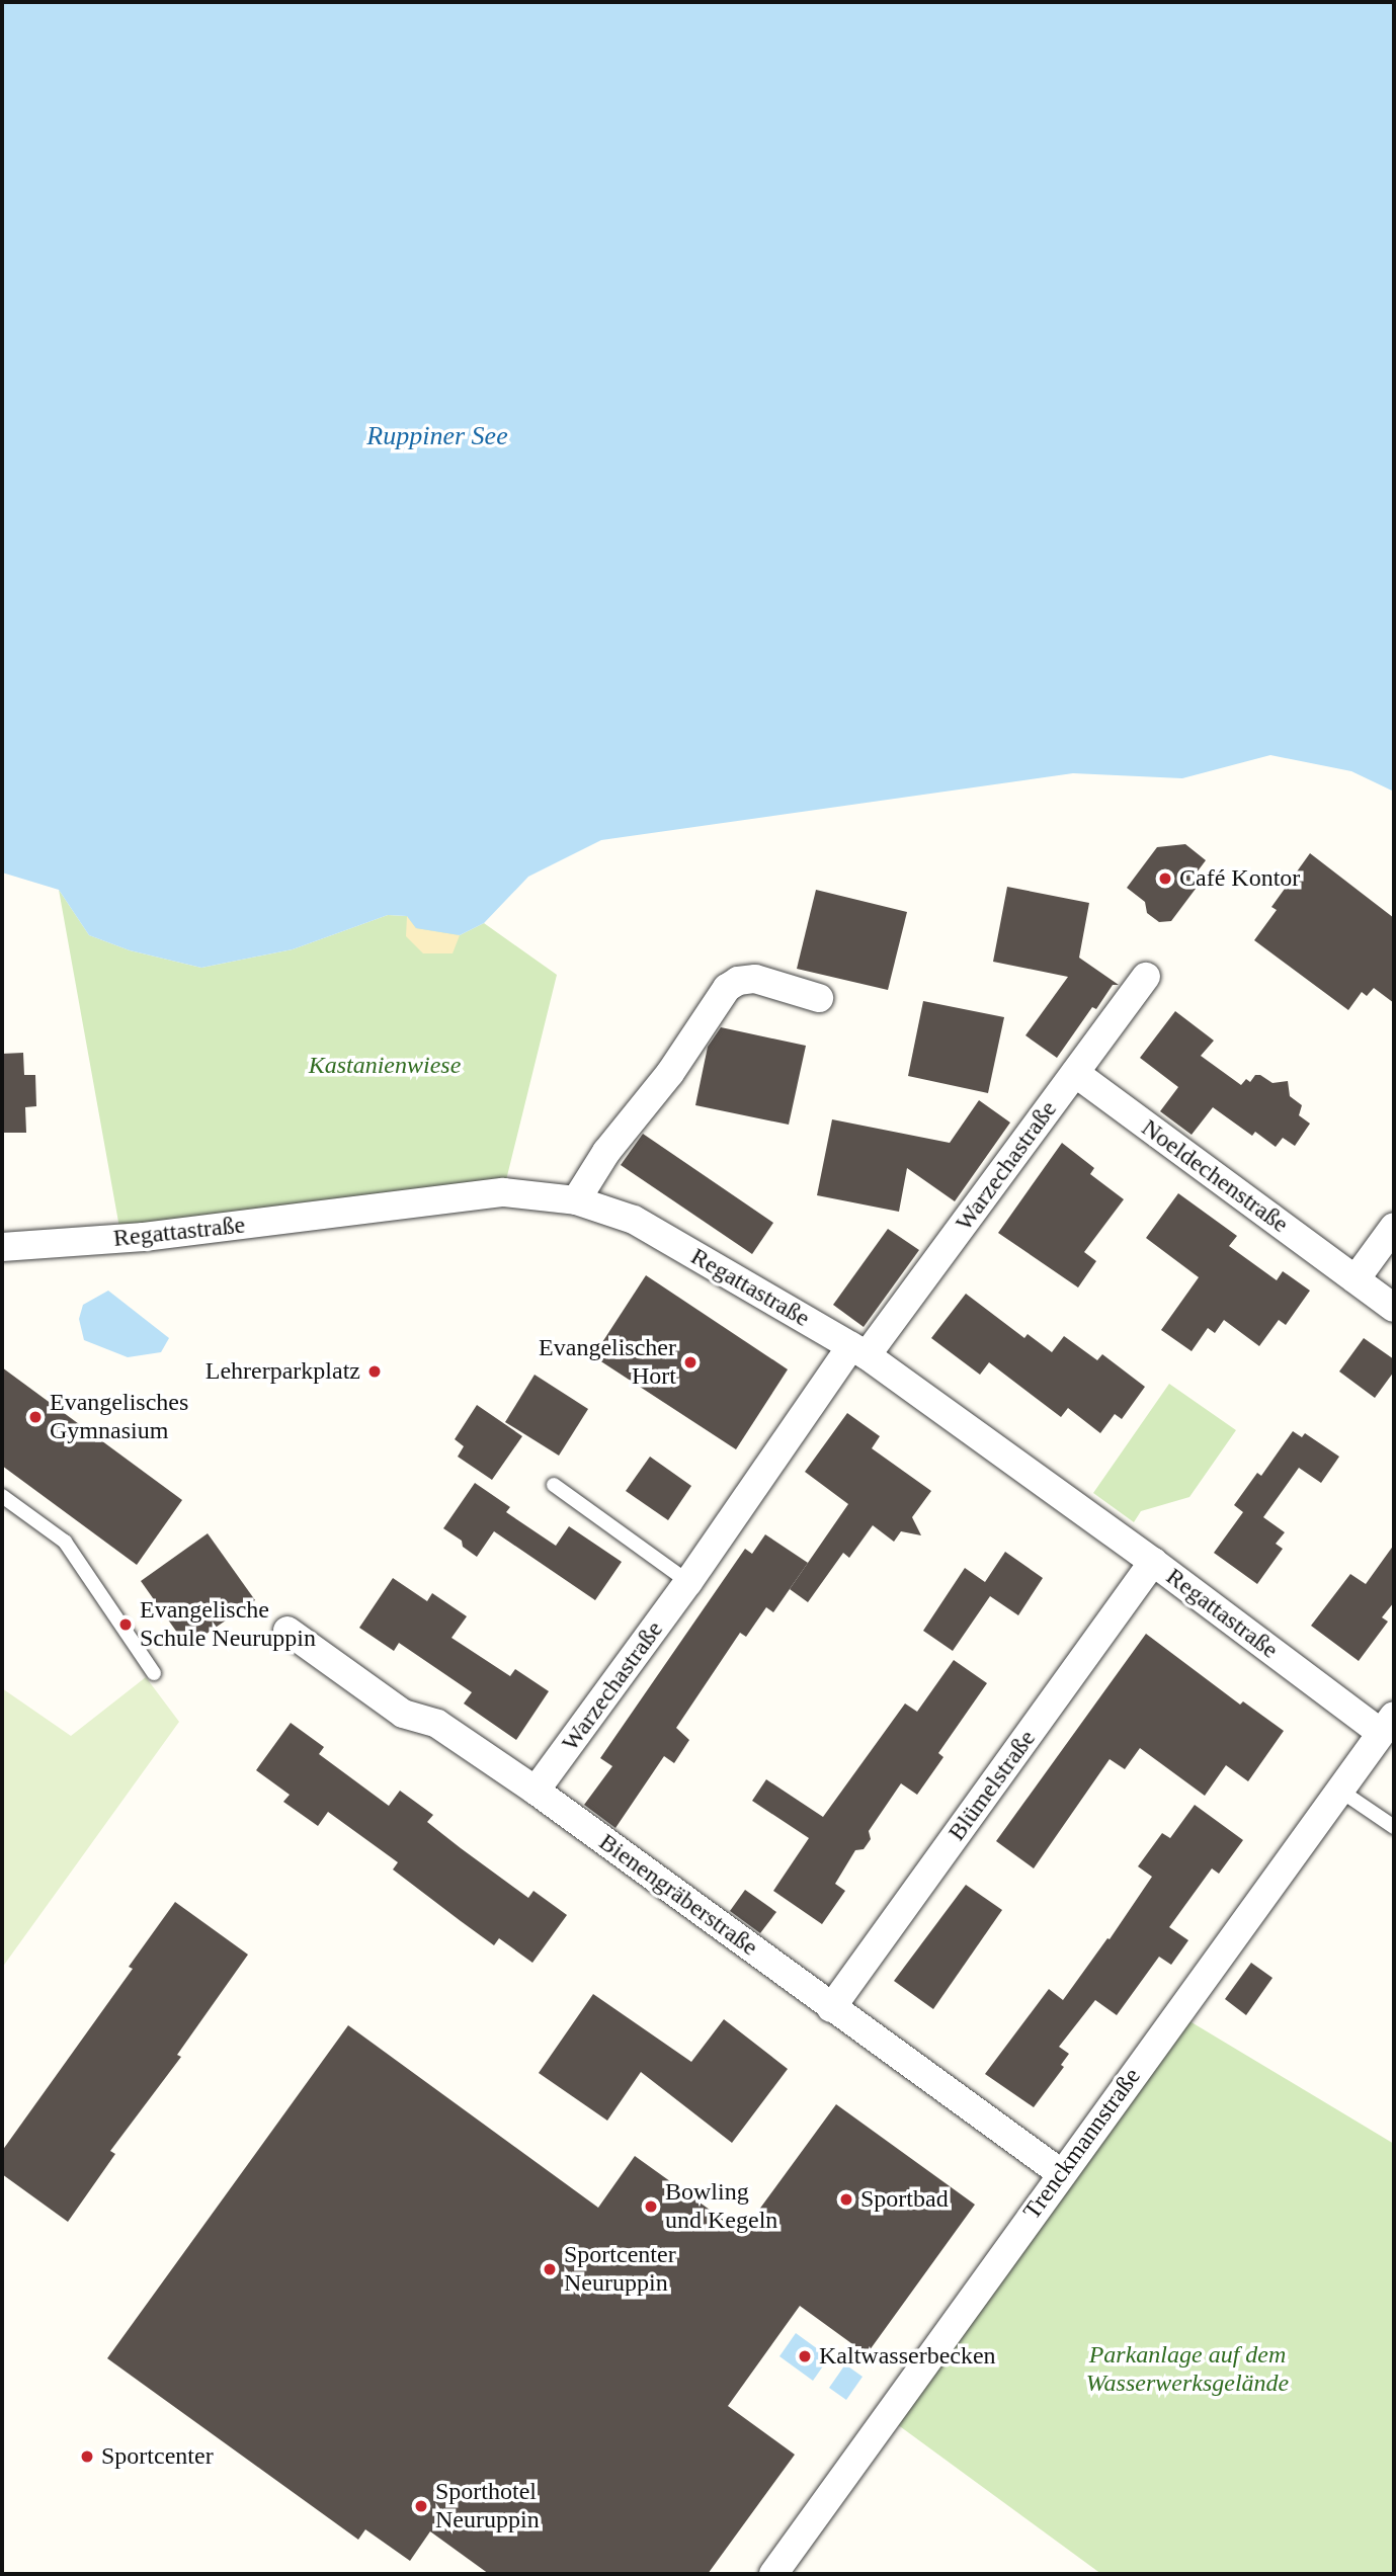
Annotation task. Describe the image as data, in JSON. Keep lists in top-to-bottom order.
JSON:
{
  "streets": {
    "street": [
      "Warzechastraße",
      "Noeldechenstraße",
      "Regattastraße",
      "Blümelstraße",
      "Bienengräberstraße",
      "Trenckmannstraße"
    ]
  },
  "crossings": [
    ["Warzechastraße", "Noeldechenstraße"],
    ["Warzechastraße", "Regattastraße"],
    ["Warzechastraße", "Bienengräberstraße"],
    ["Regattastraße", "Blümelstraße"],
    ["Regattastraße", "Trenckmannstraße"],
    ["Blümelstraße", "Bienengräberstraße"],
    ["Bienengräberstraße", "Trenckmannstraße"]
  ],
  "water": ["Ruppiner See"],
  "parks": ["Kastanienwiese", "Parkanlage auf dem Wasserwerksgelände"],
  "places": [
    "Café Kontor",
    "Evangelischer Hort",
    "Lehrerparkplatz",
    "Evangelisches Gymnasium",
    "Evangelische Schule Neuruppin",
    "Sportbad",
    "Bowling und Kegeln",
    "Sportcenter Neuruppin",
    "Kaltwasserbecken",
    "Sportcenter",
    "Sporthotel Neuruppin"
  ]
}
